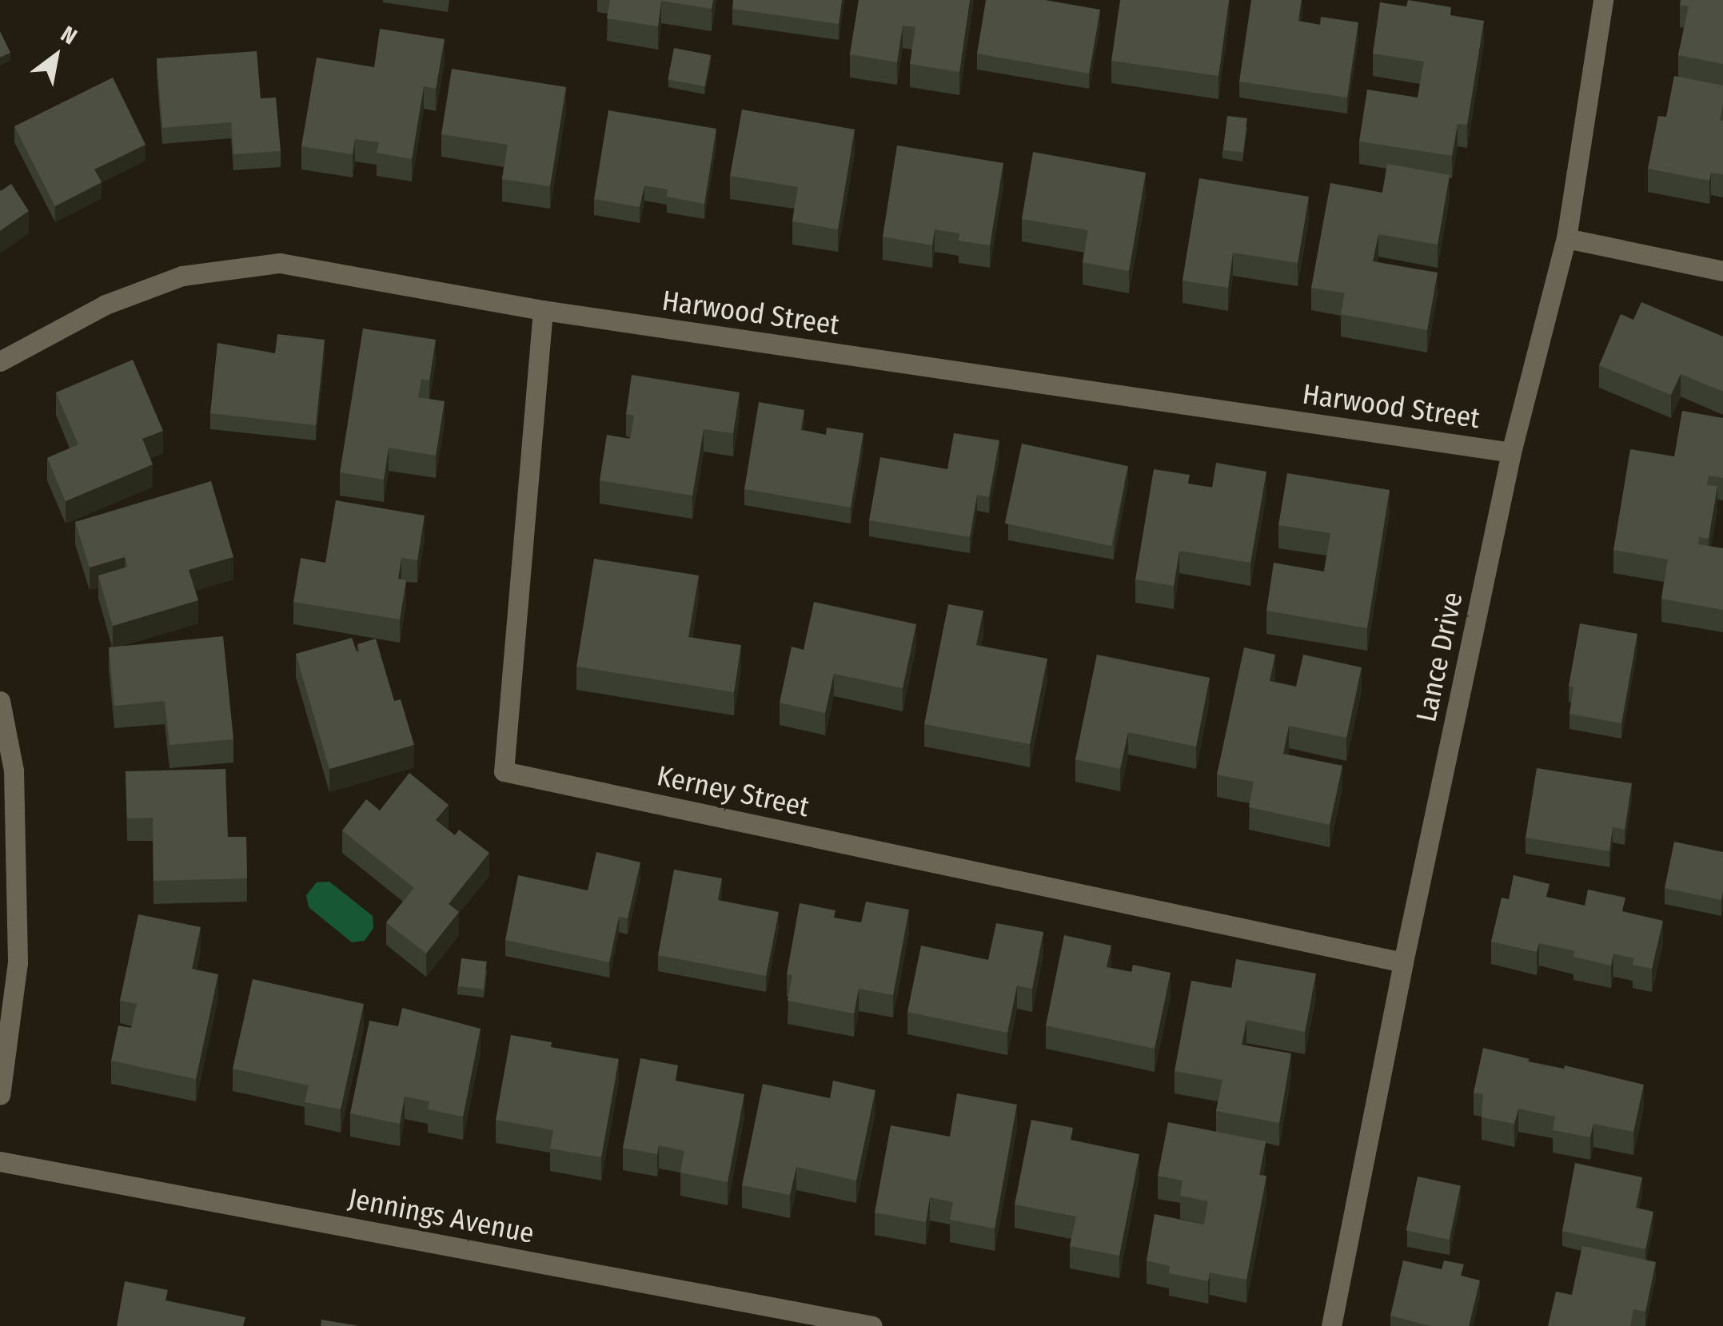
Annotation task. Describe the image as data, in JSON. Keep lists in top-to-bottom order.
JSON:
{
  "streets": {
    "street": [
      "Harwood Street",
      "Lance Drive",
      "Kerney Street",
      "Jennings Avenue"
    ]
  },
  "crossings": [
    ["Harwood Street", "Lance Drive"],
    ["Harwood Street", "Kerney Street"],
    ["Lance Drive", "Kerney Street"]
  ],
  "north": "top right"
}
